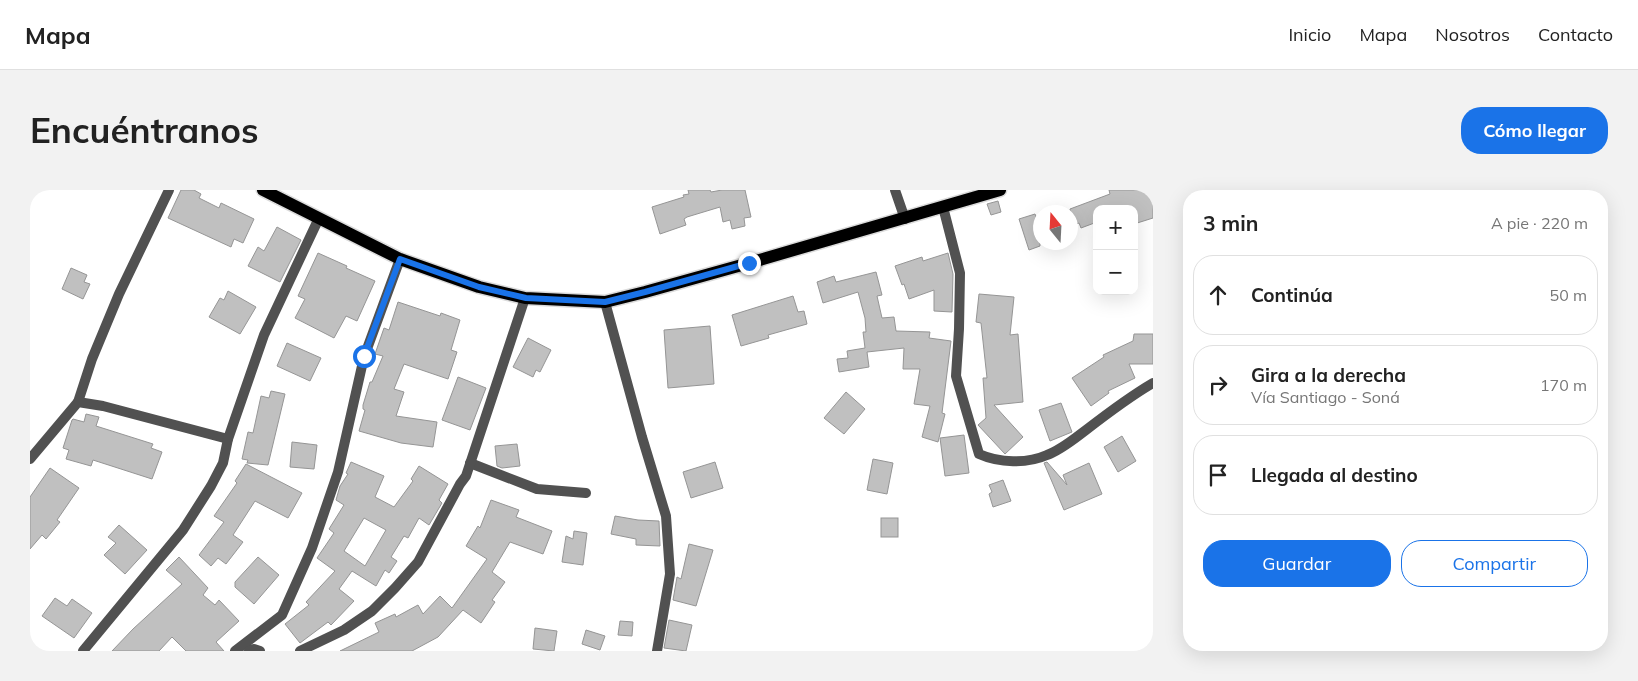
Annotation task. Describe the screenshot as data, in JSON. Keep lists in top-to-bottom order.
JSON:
{
  "north": "top",
  "page": {
    "header": "Mapa",
    "nav": [
      "Inicio",
      "Mapa",
      "Nosotros",
      "Contacto"
    ],
    "buttons": [
      "Cómo llegar",
      ["Guardar", "Compartir"]
    ],
    "title": "Encuéntranos",
    "heading": ["3 min", "A pie · 220 m"],
    "map_buttons": ["+", "−"],
    "list": [
      ["Continúa", "50 m"],
      ["Gira a la derecha", "Vía Santiago - Soná", "170 m"],
      "Llegada al destino"
    ]
  }
}
